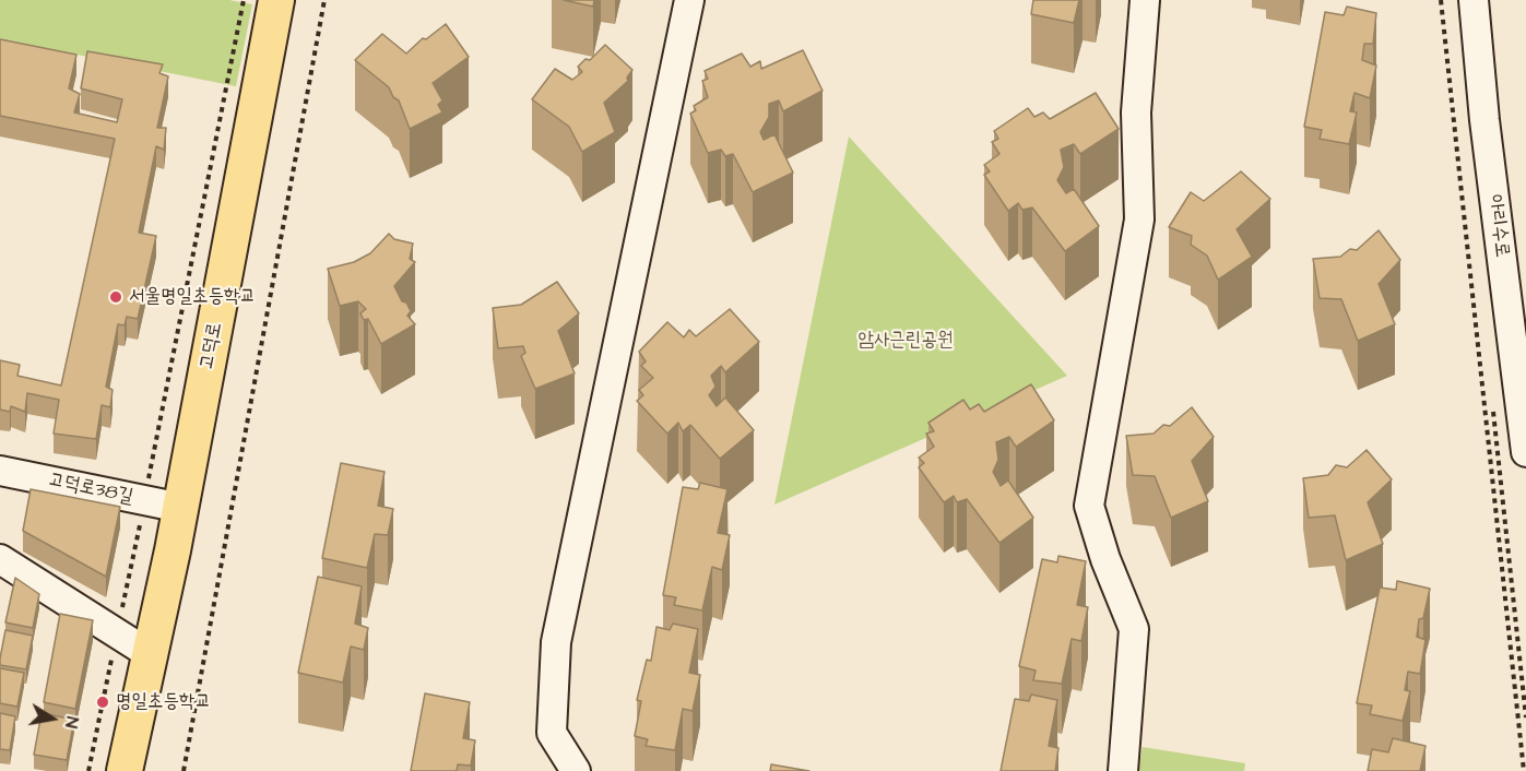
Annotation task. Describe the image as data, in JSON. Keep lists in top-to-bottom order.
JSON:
{
  "streets": {
    "main road": ["고덕로"],
    "street": ["아리수로", "고덕로38길"]
  },
  "crossings": [
    ["고덕로", "고덕로38길"]
  ],
  "parks": ["암사근린공원"],
  "places": ["서울명일초등학교", "명일초등학교"],
  "north": "right"
}
